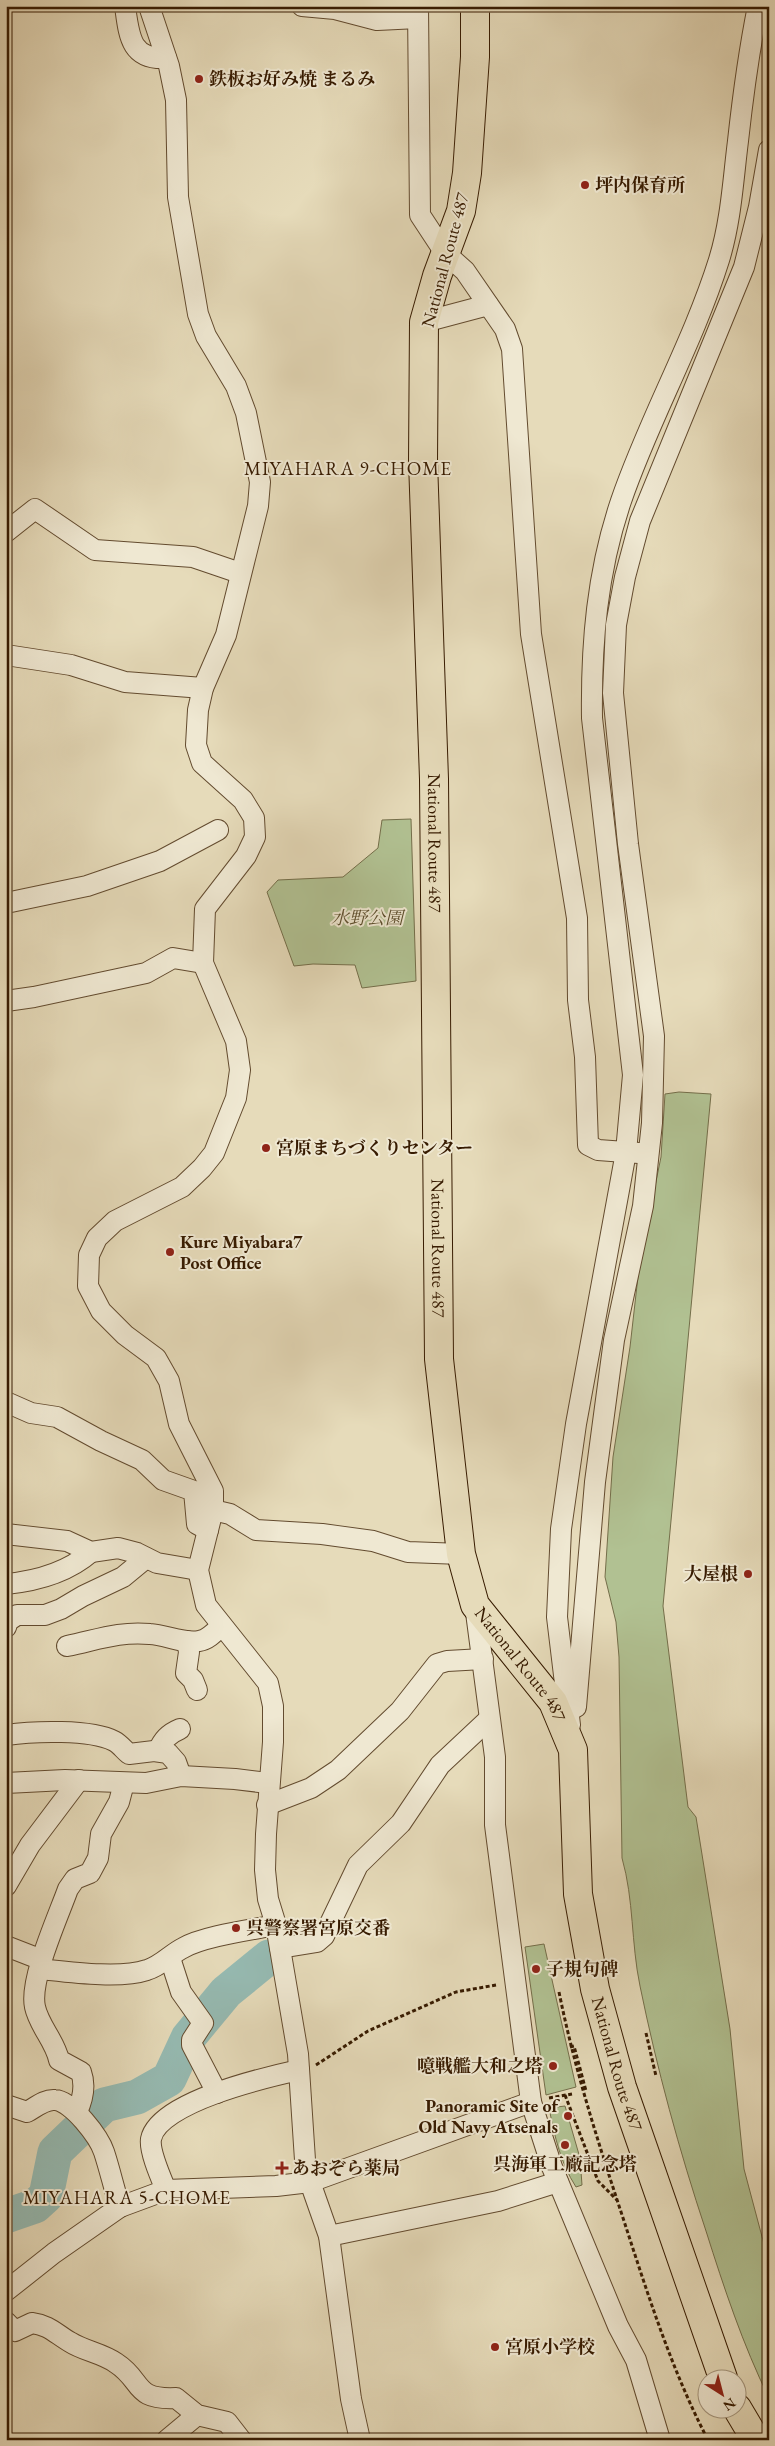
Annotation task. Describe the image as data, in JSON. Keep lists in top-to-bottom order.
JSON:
{
  "streets": {
    "highway": ["National Route 487"]
  },
  "districts": ["MIYAHARA 9-CHOME", "MIYAHARA 5-CHOME"],
  "parks": ["水野公園"],
  "places": {
    "other": [
      "鉄板お好み焼 まるみ",
      "坪内保育所",
      "宮原まちづくりセンター",
      "Kure Miyabara7 Post Office",
      "大屋根",
      "呉警察署宮原交番",
      "子規句碑",
      "噫戦艦大和之塔",
      "Panoramic Site of Old Navy Atsenals",
      "呉海軍工廠記念塔",
      "宮原小学校"
    ],
    "health": ["あおぞら薬局"]
  },
  "north": "bottom right"
}
